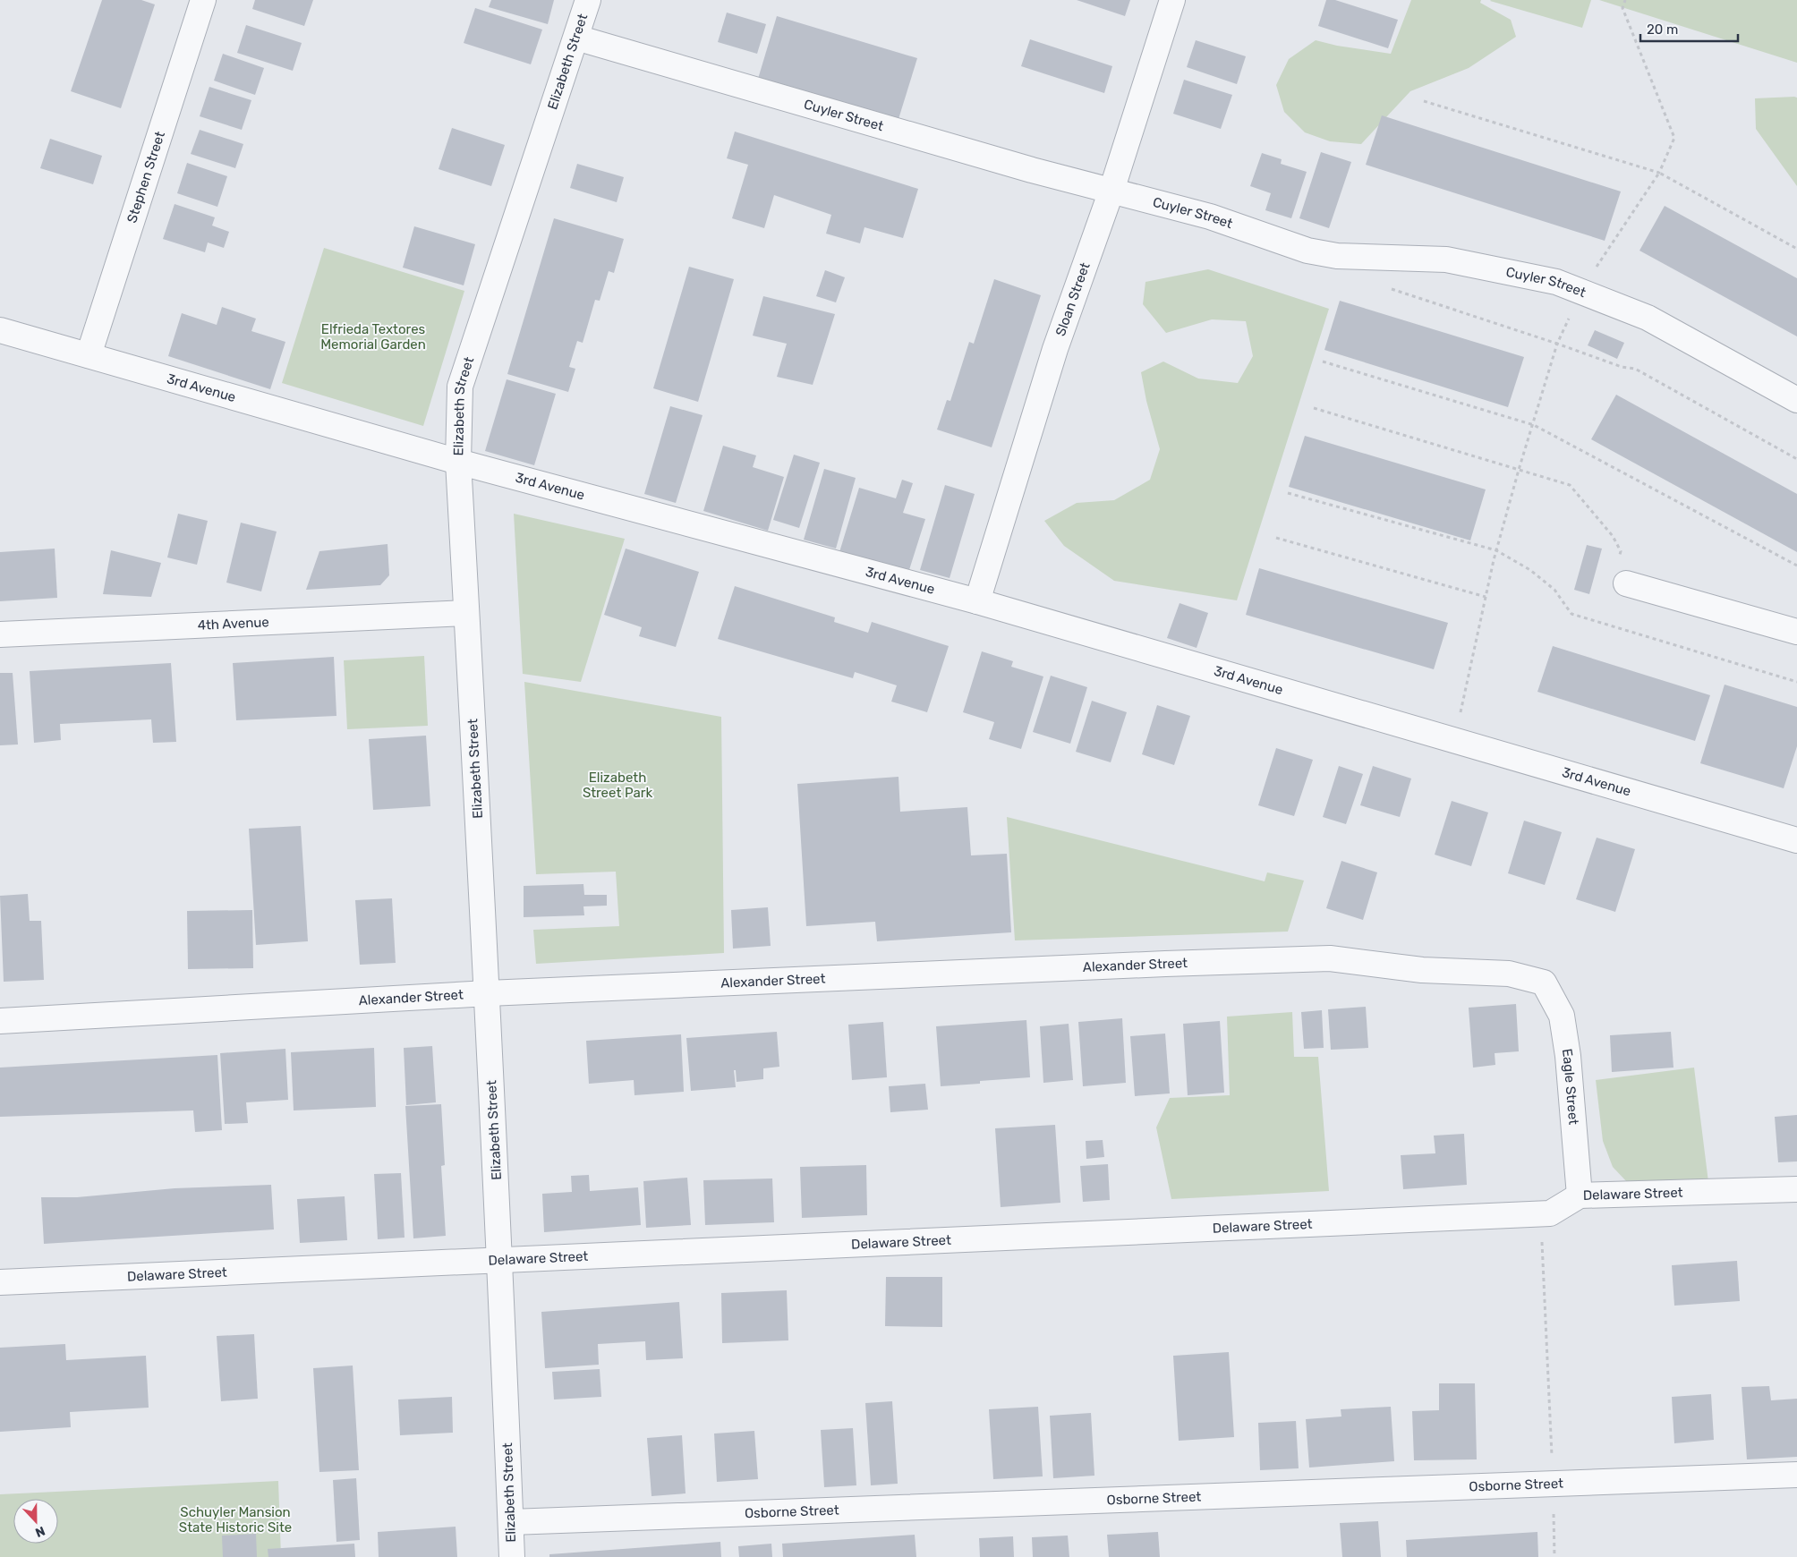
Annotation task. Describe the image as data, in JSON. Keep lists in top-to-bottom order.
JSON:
{
  "streets": {
    "street": [
      "Elizabeth Street",
      "Cuyler Street",
      "Stephen Street",
      "Sloan Street",
      "3rd Avenue",
      "4th Avenue",
      "Alexander Street",
      "Eagle Street",
      "Delaware Street",
      "Osborne Street"
    ]
  },
  "crossings": [
    ["Elizabeth Street", "Cuyler Street"],
    ["Elizabeth Street", "3rd Avenue"],
    ["Elizabeth Street", "4th Avenue"],
    ["Elizabeth Street", "Alexander Street"],
    ["Elizabeth Street", "Delaware Street"],
    ["Elizabeth Street", "Osborne Street"],
    ["Cuyler Street", "Sloan Street"],
    ["Stephen Street", "3rd Avenue"],
    ["Sloan Street", "3rd Avenue"],
    ["Alexander Street", "Eagle Street"],
    ["Eagle Street", "Delaware Street"]
  ],
  "parks": ["Elfrieda Textores Memorial Garden", "Elizabeth Street Park", "Schuyler Mansion State Historic Site"],
  "scale_bar": "20 m",
  "north": "bottom"
}
